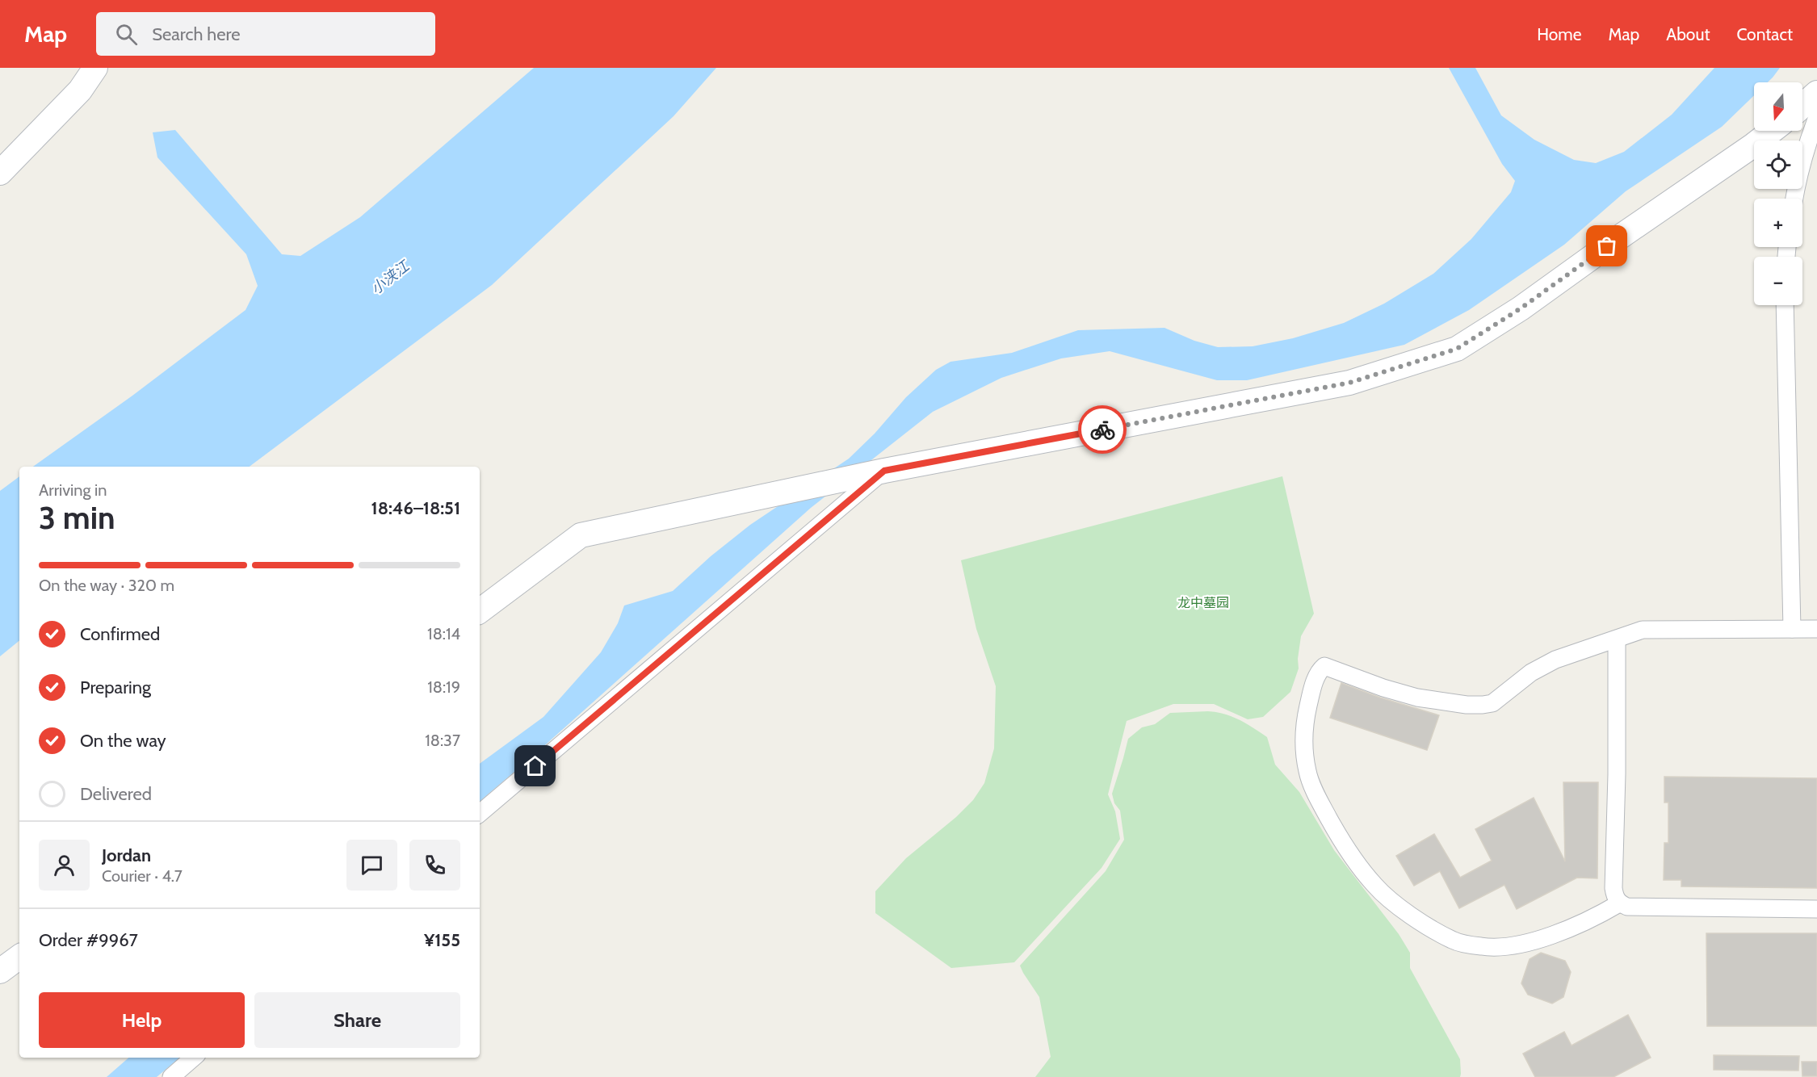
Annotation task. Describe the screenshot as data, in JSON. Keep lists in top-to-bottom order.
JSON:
{
  "water": ["小浃江"],
  "parks": ["龙中墓园"],
  "north": "bottom",
  "page": {
    "header": "Map",
    "search": "Search here",
    "nav": [
      "Home",
      "Map",
      "About",
      "Contact"
    ],
    "map_buttons": ["+", "−"],
    "heading": ["3 min", "Arriving in", "18:46–18:51"],
    "panel": [
      "Jordan",
      "Courier · 4.7",
      "Order #9967",
      "¥155"
    ],
    "bar": "On the way · 320 m",
    "list": [
      ["Confirmed", "18:14"],
      ["Preparing", "18:19"],
      ["On the way", "18:37"],
      "Delivered"
    ],
    "buttons": ["Help", "Share"]
  }
}
